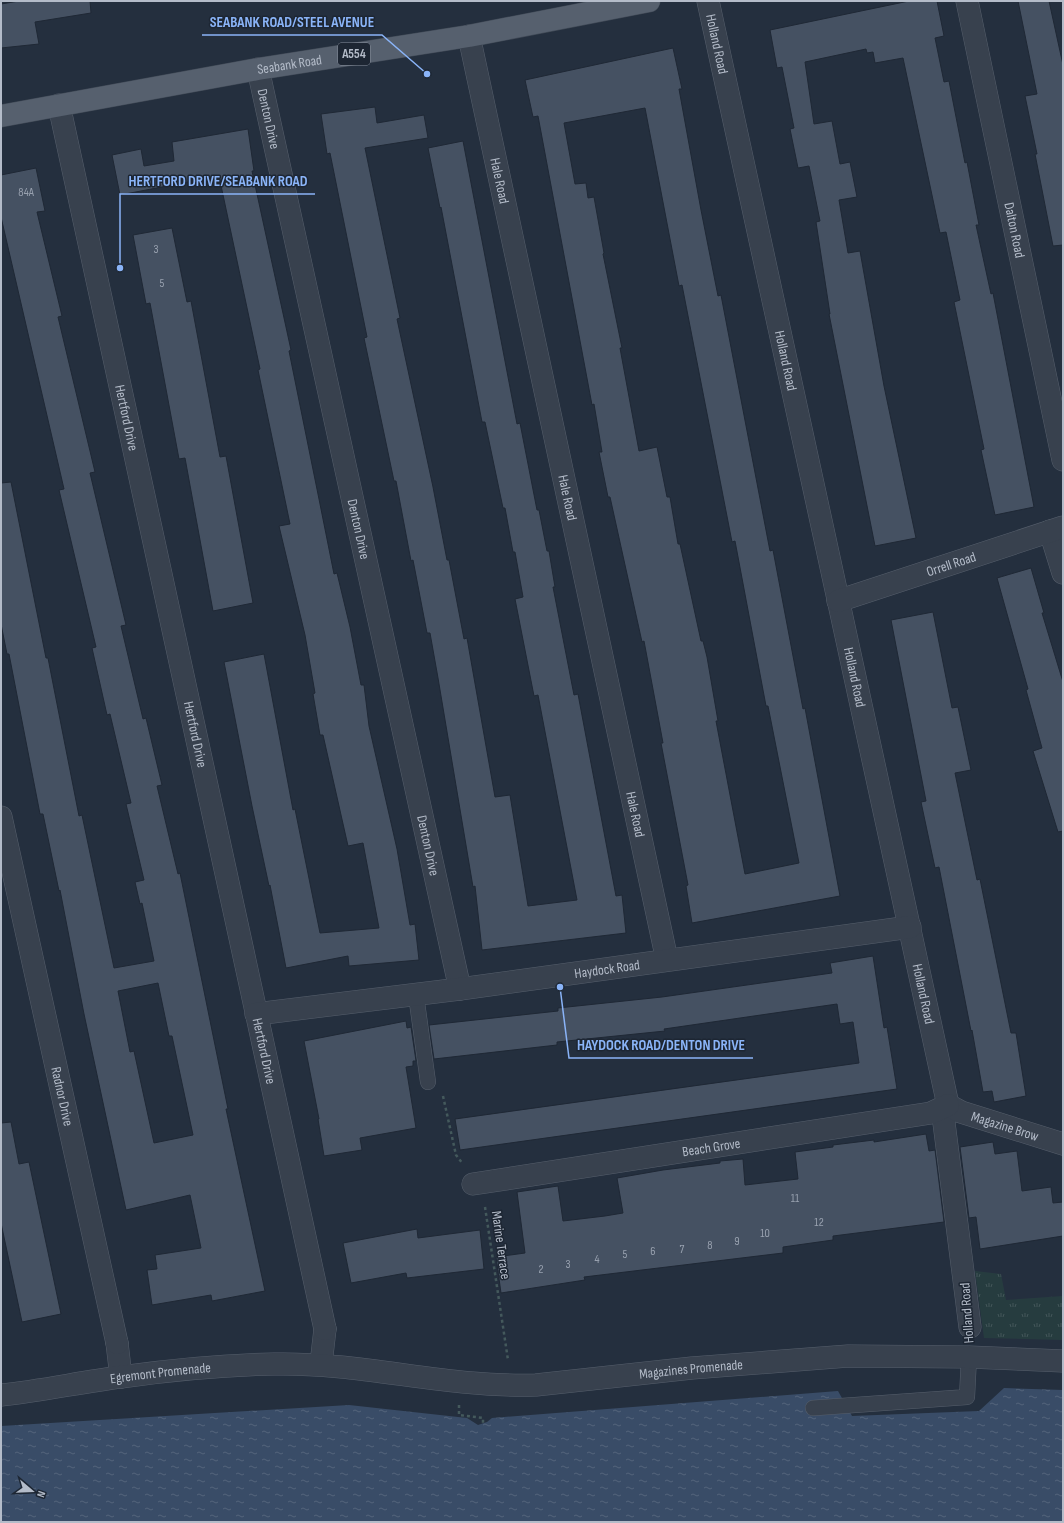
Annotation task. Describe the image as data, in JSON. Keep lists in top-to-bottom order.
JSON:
{
  "streets": {
    "main road": ["A554", "Seabank Road"],
    "street": [
      "Holland Road",
      "Denton Drive",
      "Hale Road",
      "Dalton Road",
      "Hertford Drive",
      "Orrell Road",
      "Haydock Road",
      "Radnor Drive",
      "Magazine Brow",
      "Beach Grove",
      "Magazines Promenade",
      "Egremont Promenade"
    ],
    "path": ["Marine Terrace"]
  },
  "crossings": [
    ["Holland Road", "Orrell Road"],
    ["Holland Road", "Haydock Road"],
    ["Holland Road", "Magazine Brow"],
    ["Holland Road", "Beach Grove"],
    ["Holland Road", "Magazines Promenade"],
    ["Seabank Road", "Denton Drive"],
    ["Seabank Road", "Hale Road"],
    ["Seabank Road", "Hertford Drive"],
    ["Denton Drive", "Haydock Road"],
    ["Hale Road", "Haydock Road"],
    ["Hertford Drive", "Haydock Road"],
    ["Hertford Drive", "Magazines Promenade"],
    ["Hertford Drive", "Egremont Promenade"],
    ["Radnor Drive", "Egremont Promenade"],
    ["Magazine Brow", "Beach Grove"],
    ["Beach Grove", "Marine Terrace"],
    ["Marine Terrace", "Magazines Promenade"],
    ["Magazines Promenade", "Egremont Promenade"]
  ],
  "places": ["SEABANK ROAD/STEEL AVENUE", "HERTFORD DRIVE/SEABANK ROAD", "HAYDOCK ROAD/DENTON DRIVE"],
  "house_numbers": [
    "84A",
    "3",
    "5",
    "11",
    "12",
    "10",
    "9",
    "8",
    "7",
    "6",
    "5",
    "4",
    "3",
    "2"
  ],
  "north": "right"
}
